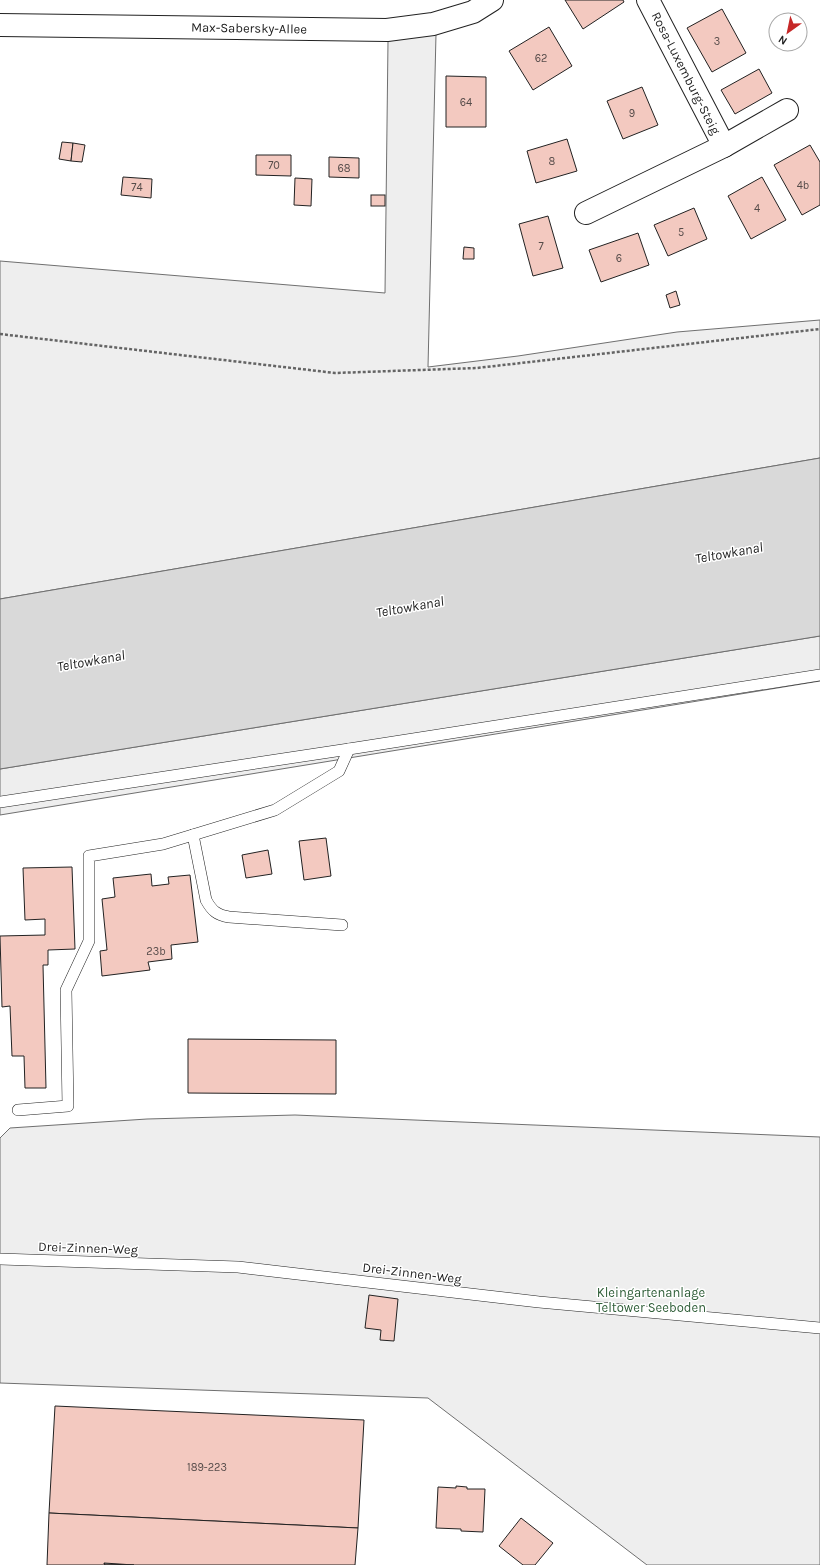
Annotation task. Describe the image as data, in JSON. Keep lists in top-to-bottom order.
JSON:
{
  "streets": {
    "street": ["Max-Sabersky-Allee", "Rosa-Luxemburg-Steig"],
    "lane": ["Drei-Zinnen-Weg"]
  },
  "water": ["Teltowkanal"],
  "parks": ["Kleingartenanlage Teltower Seeboden"],
  "house_numbers": [
    "3",
    "62",
    "64",
    "9",
    "8",
    "70",
    "68",
    "4b",
    "74",
    "4",
    "5",
    "7",
    "6",
    "23b",
    "189-223"
  ],
  "north": "bottom left"
}
